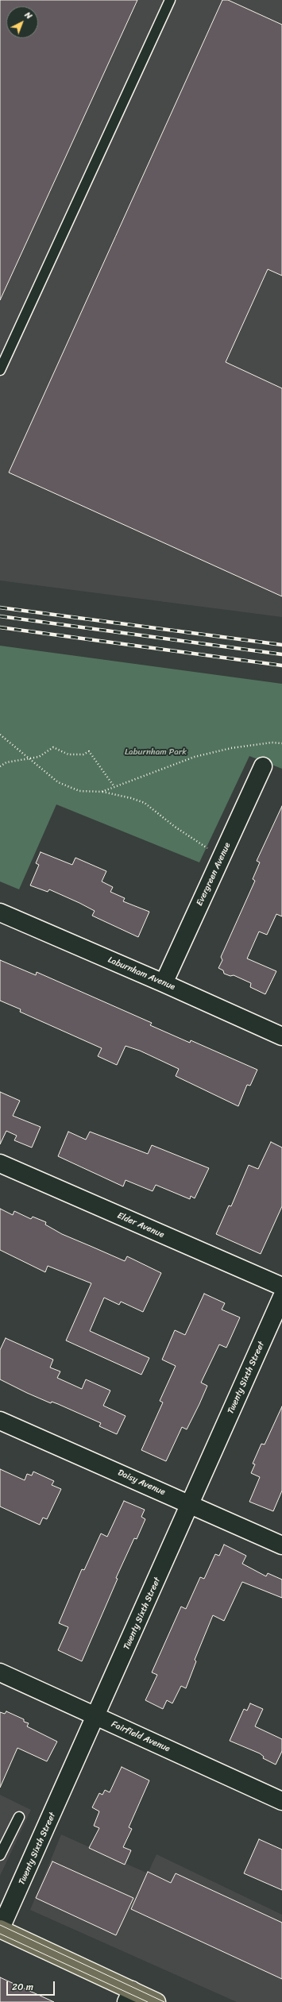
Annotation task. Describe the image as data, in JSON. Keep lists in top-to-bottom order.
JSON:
{
  "streets": {
    "street": [
      "Evergreen Avenue",
      "Laburnham Avenue",
      "Elder Avenue",
      "Twenty Sixth Street",
      "Daisy Avenue",
      "Fairfield Avenue"
    ]
  },
  "crossings": [
    ["Evergreen Avenue", "Laburnham Avenue"],
    ["Twenty Sixth Street", "Daisy Avenue"],
    ["Twenty Sixth Street", "Fairfield Avenue"]
  ],
  "parks": ["Laburnham Park"],
  "scale_bar": "20 m",
  "north": "top right"
}
